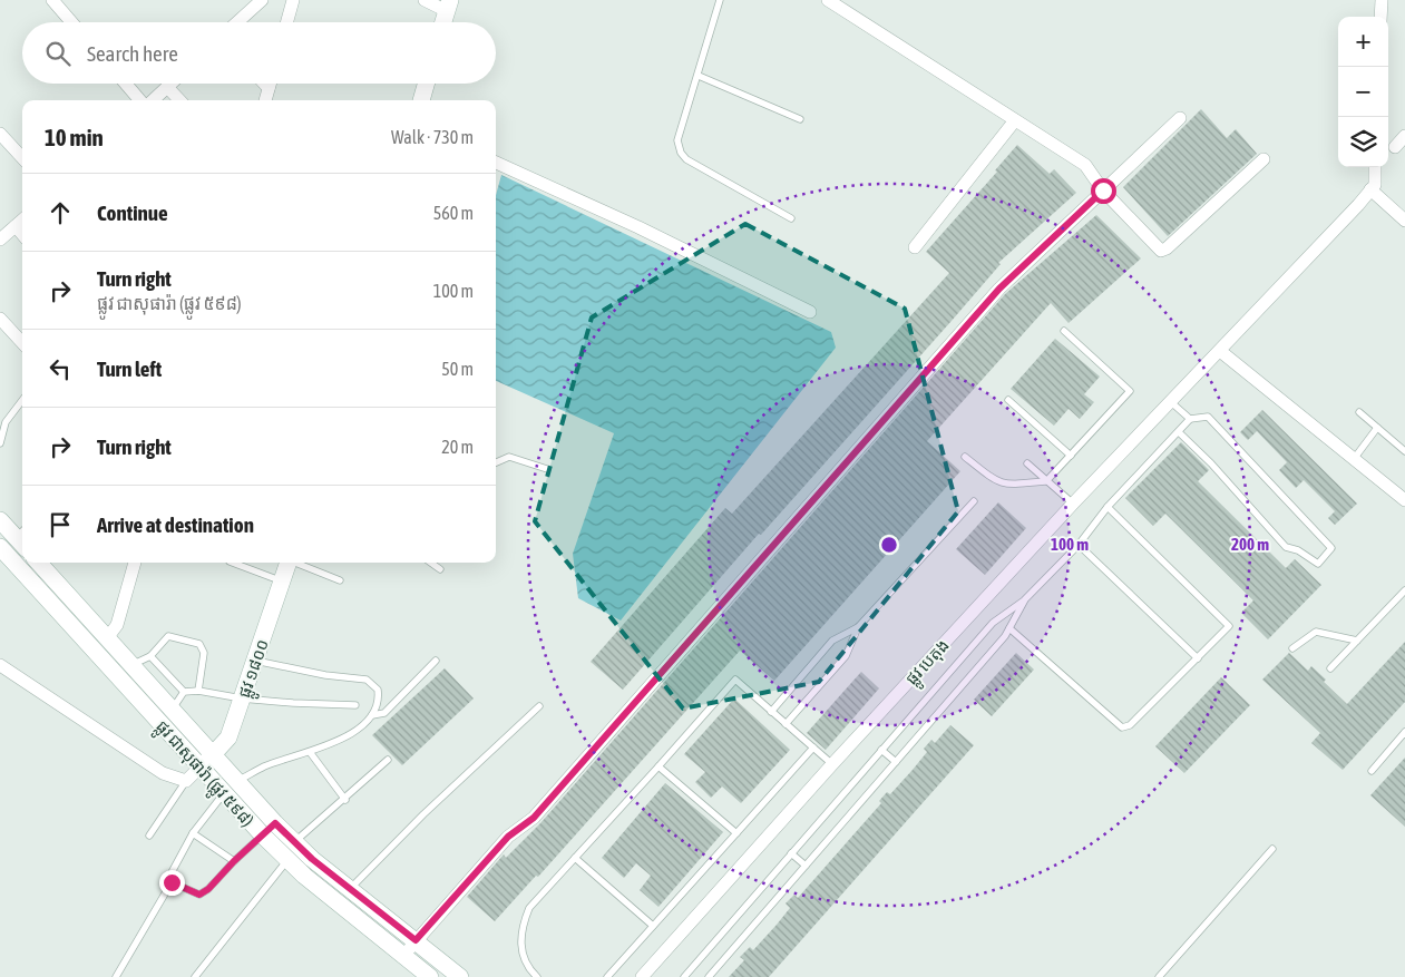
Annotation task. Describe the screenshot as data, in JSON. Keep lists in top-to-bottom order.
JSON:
{
  "streets": {
    "main road": ["ផ្លូវ ១៨០០", "ផ្លូវ ជាសុផារ៉ា (ផ្លូវ ៥៩៨)"],
    "street": ["ផ្លូវ បេតុង"]
  },
  "crossings": [
    ["ផ្លូវ ១៨០០", "ផ្លូវ ជាសុផារ៉ា (ផ្លូវ ៥៩៨)"]
  ],
  "page": {
    "map_buttons": ["+", "−"],
    "search": "Search here",
    "heading": ["10 min", "Walk · 730 m"],
    "list": [
      ["Continue", "560 m"],
      ["Turn right", "ផ្លូវ ជាសុផារ៉ា (ផ្លូវ ៥៩៨)", "100 m"],
      ["Turn left", "50 m"],
      ["Turn right", "20 m"],
      "Arrive at destination"
    ]
  },
  "rings": ["100 m", "200 m"]
}
